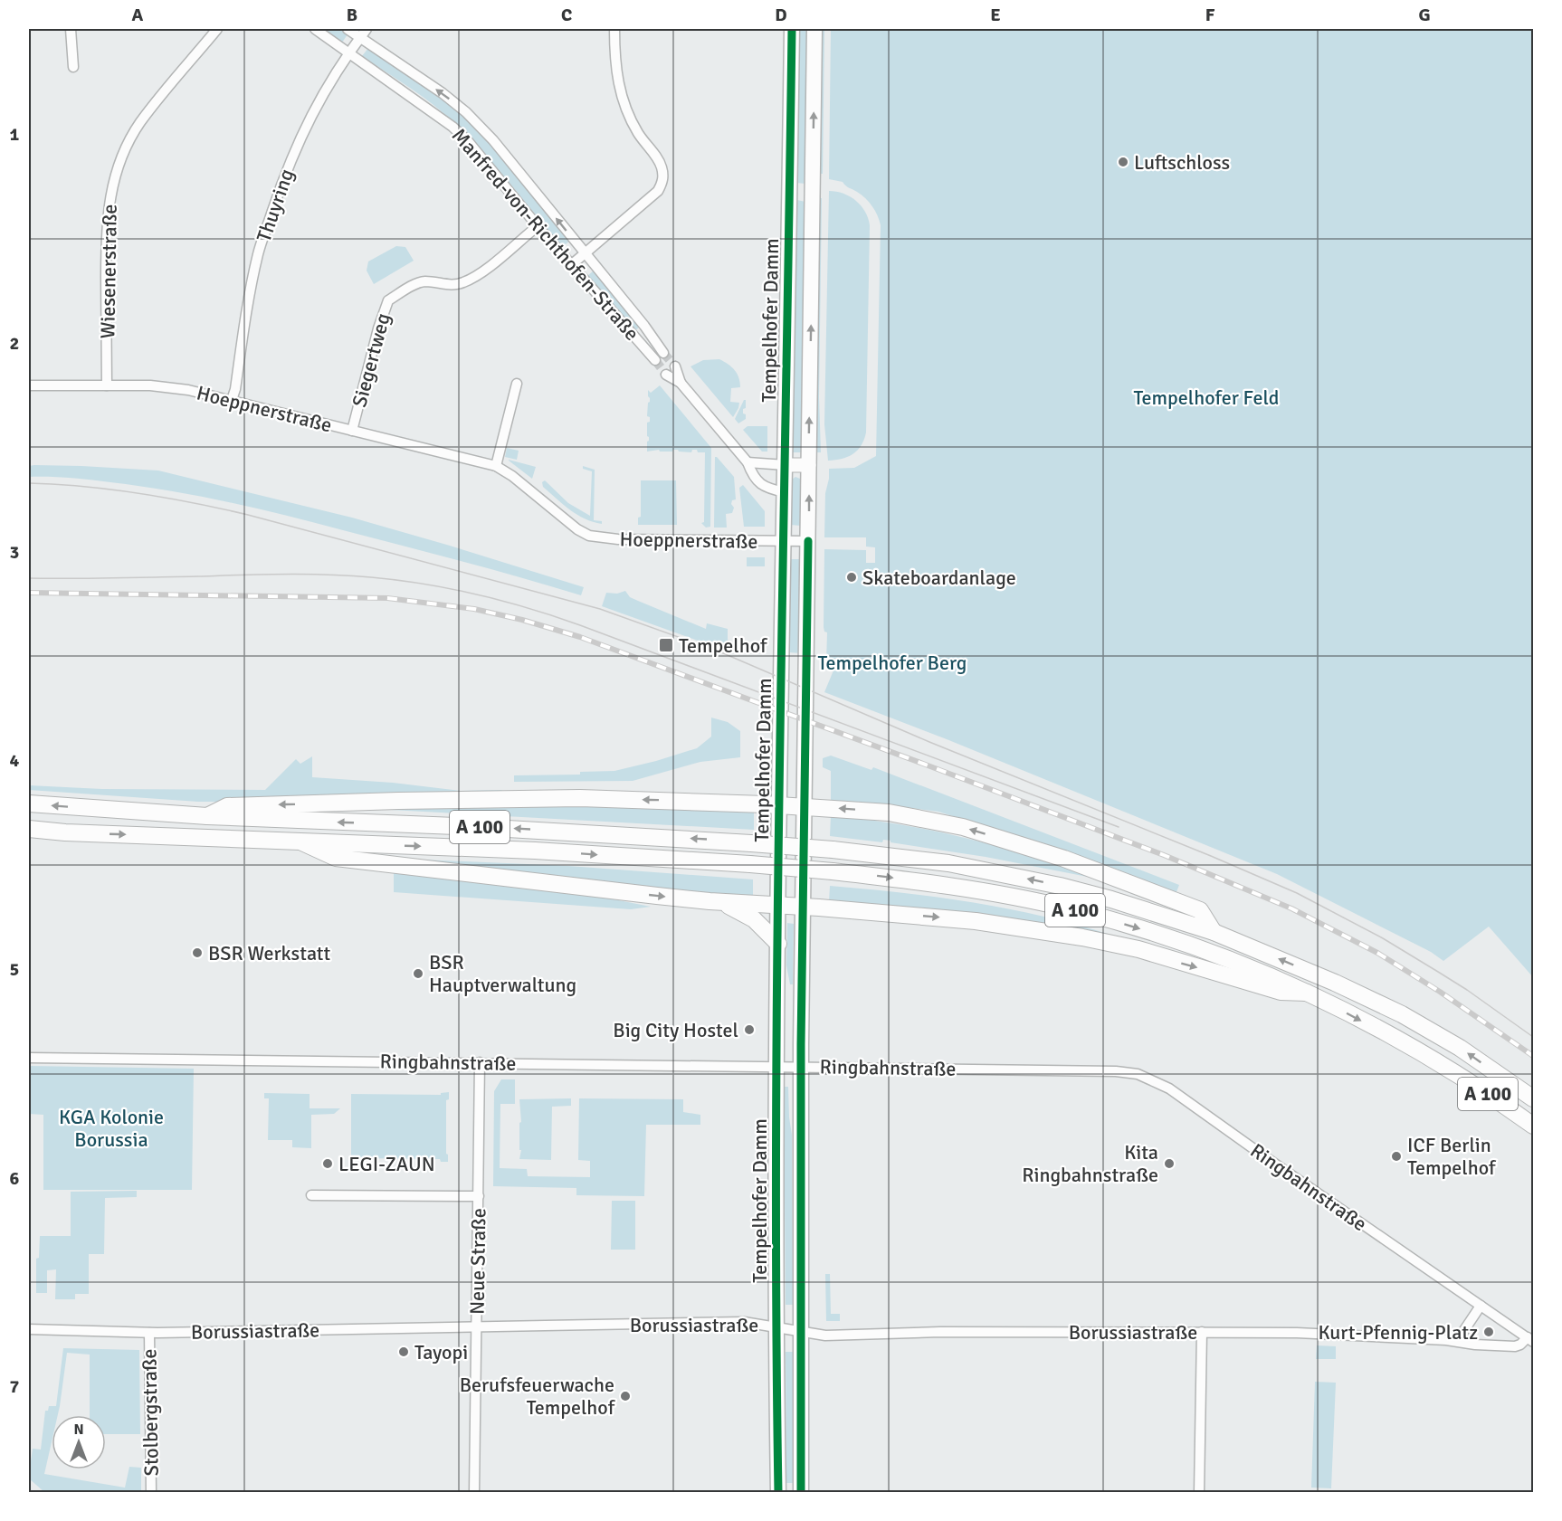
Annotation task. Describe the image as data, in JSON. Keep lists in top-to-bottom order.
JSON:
{
  "streets": {
    "highway": ["A 100"],
    "main road": ["Tempelhofer Damm"],
    "street": [
      "Thuyring",
      "Manfred-von-Richthofen-Straße",
      "Wiesenerstraße",
      "Siegertweg",
      "Hoeppnerstraße",
      "Ringbahnstraße",
      "Neue Straße",
      "Borussiastraße",
      "Stolbergstraße"
    ]
  },
  "crossings": [
    ["Thuyring", "Manfred-von-Richthofen-Straße"],
    ["Thuyring", "Hoeppnerstraße"],
    ["Manfred-von-Richthofen-Straße", "Siegertweg"],
    ["Wiesenerstraße", "Hoeppnerstraße"],
    ["Tempelhofer Damm", "Hoeppnerstraße"],
    ["Tempelhofer Damm", "Ringbahnstraße"],
    ["Tempelhofer Damm", "Borussiastraße"],
    ["Siegertweg", "Hoeppnerstraße"],
    ["Ringbahnstraße", "Neue Straße"],
    ["Ringbahnstraße", "Borussiastraße"],
    ["Neue Straße", "Borussiastraße"],
    ["Borussiastraße", "Stolbergstraße"]
  ],
  "parks": ["Tempelhofer Feld", "Tempelhofer Berg", "KGA Kolonie Borussia"],
  "places": {
    "other": [
      "Luftschloss",
      "Skateboardanlage",
      "BSR Werkstatt",
      "BSR Hauptverwaltung",
      "Big City Hostel",
      "ICF Berlin Tempelhof",
      "LEGI-ZAUN",
      "Kita Ringbahnstraße",
      "Kurt-Pfennig-Platz",
      "Tayopi",
      "Berufsfeuerwache Tempelhof"
    ],
    "transit": ["Tempelhof"]
  },
  "north": "top",
  "grid": {
    "columns": [
      "A",
      "B",
      "C",
      "D",
      "E",
      "F",
      "G"
    ],
    "rows": [
      "1",
      "2",
      "3",
      "4",
      "5",
      "6",
      "7"
    ]
  }
}
